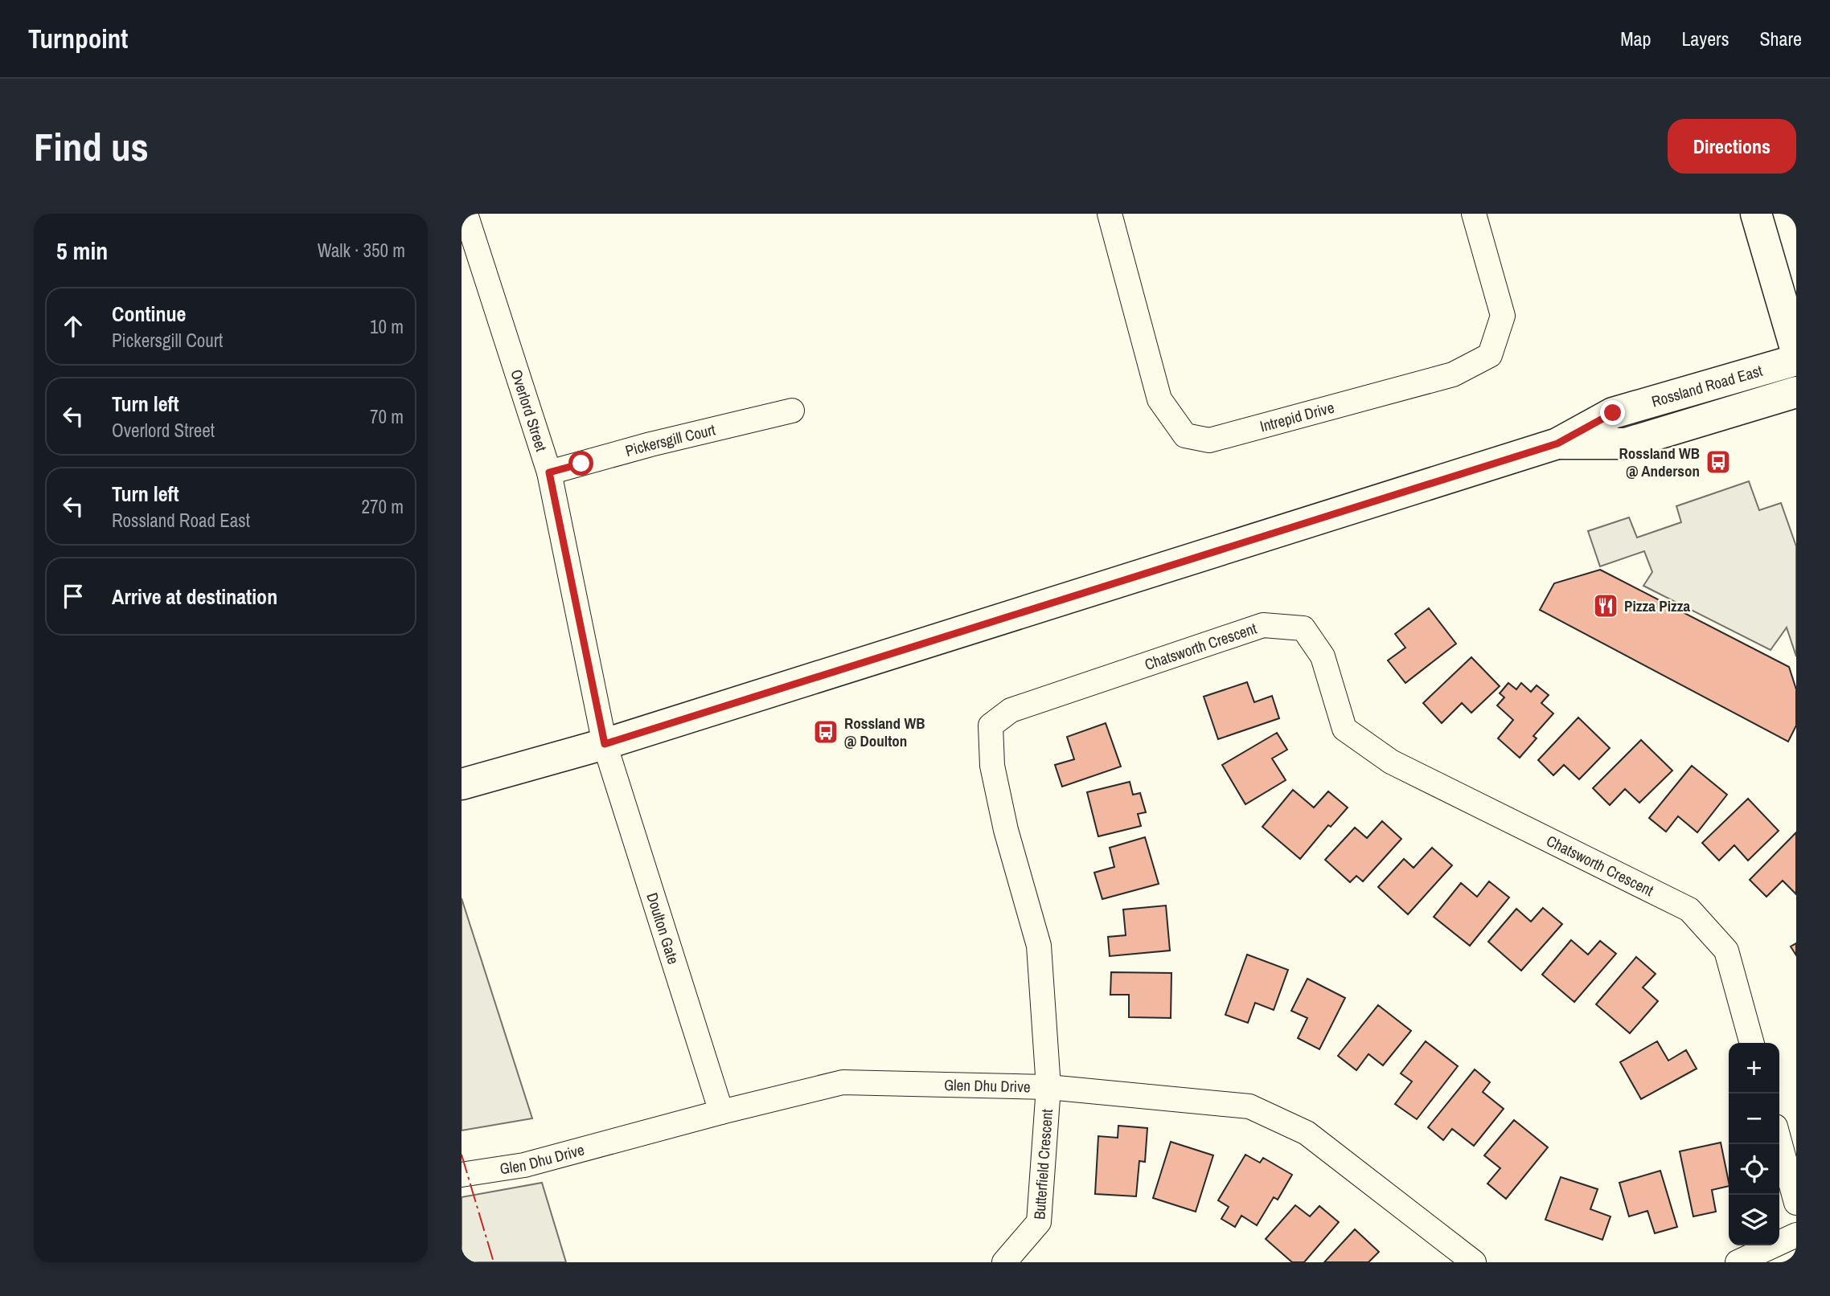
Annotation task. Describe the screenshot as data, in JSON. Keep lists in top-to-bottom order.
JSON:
{
  "streets": {
    "main road": ["Rossland Road East"],
    "street": [
      "Overlord Street",
      "Intrepid Drive",
      "Pickersgill Court",
      "Chatsworth Crescent",
      "Doulton Gate",
      "Glen Dhu Drive",
      "Butterfield Crescent"
    ]
  },
  "crossings": [
    ["Rossland Road East", "Overlord Street"],
    ["Rossland Road East", "Doulton Gate"],
    ["Overlord Street", "Pickersgill Court"],
    ["Overlord Street", "Doulton Gate"],
    ["Chatsworth Crescent", "Glen Dhu Drive"],
    ["Chatsworth Crescent", "Butterfield Crescent"],
    ["Doulton Gate", "Glen Dhu Drive"],
    ["Glen Dhu Drive", "Butterfield Crescent"]
  ],
  "places": {
    "bus stop": ["Rossland WB @ Anderson", "Rossland WB @ Doulton"],
    "restaurant": ["Pizza Pizza"]
  },
  "page": {
    "header": "Turnpoint",
    "nav": ["Map", "Layers", "Share"],
    "buttons": "Directions",
    "title": "Find us",
    "heading": ["5 min", "Walk · 350 m"],
    "list": [
      ["Continue", "Pickersgill Court", "10 m"],
      ["Turn left", "Overlord Street", "70 m"],
      ["Turn left", "Rossland Road East", "270 m"],
      "Arrive at destination"
    ],
    "map_buttons": ["+", "−"]
  }
}
